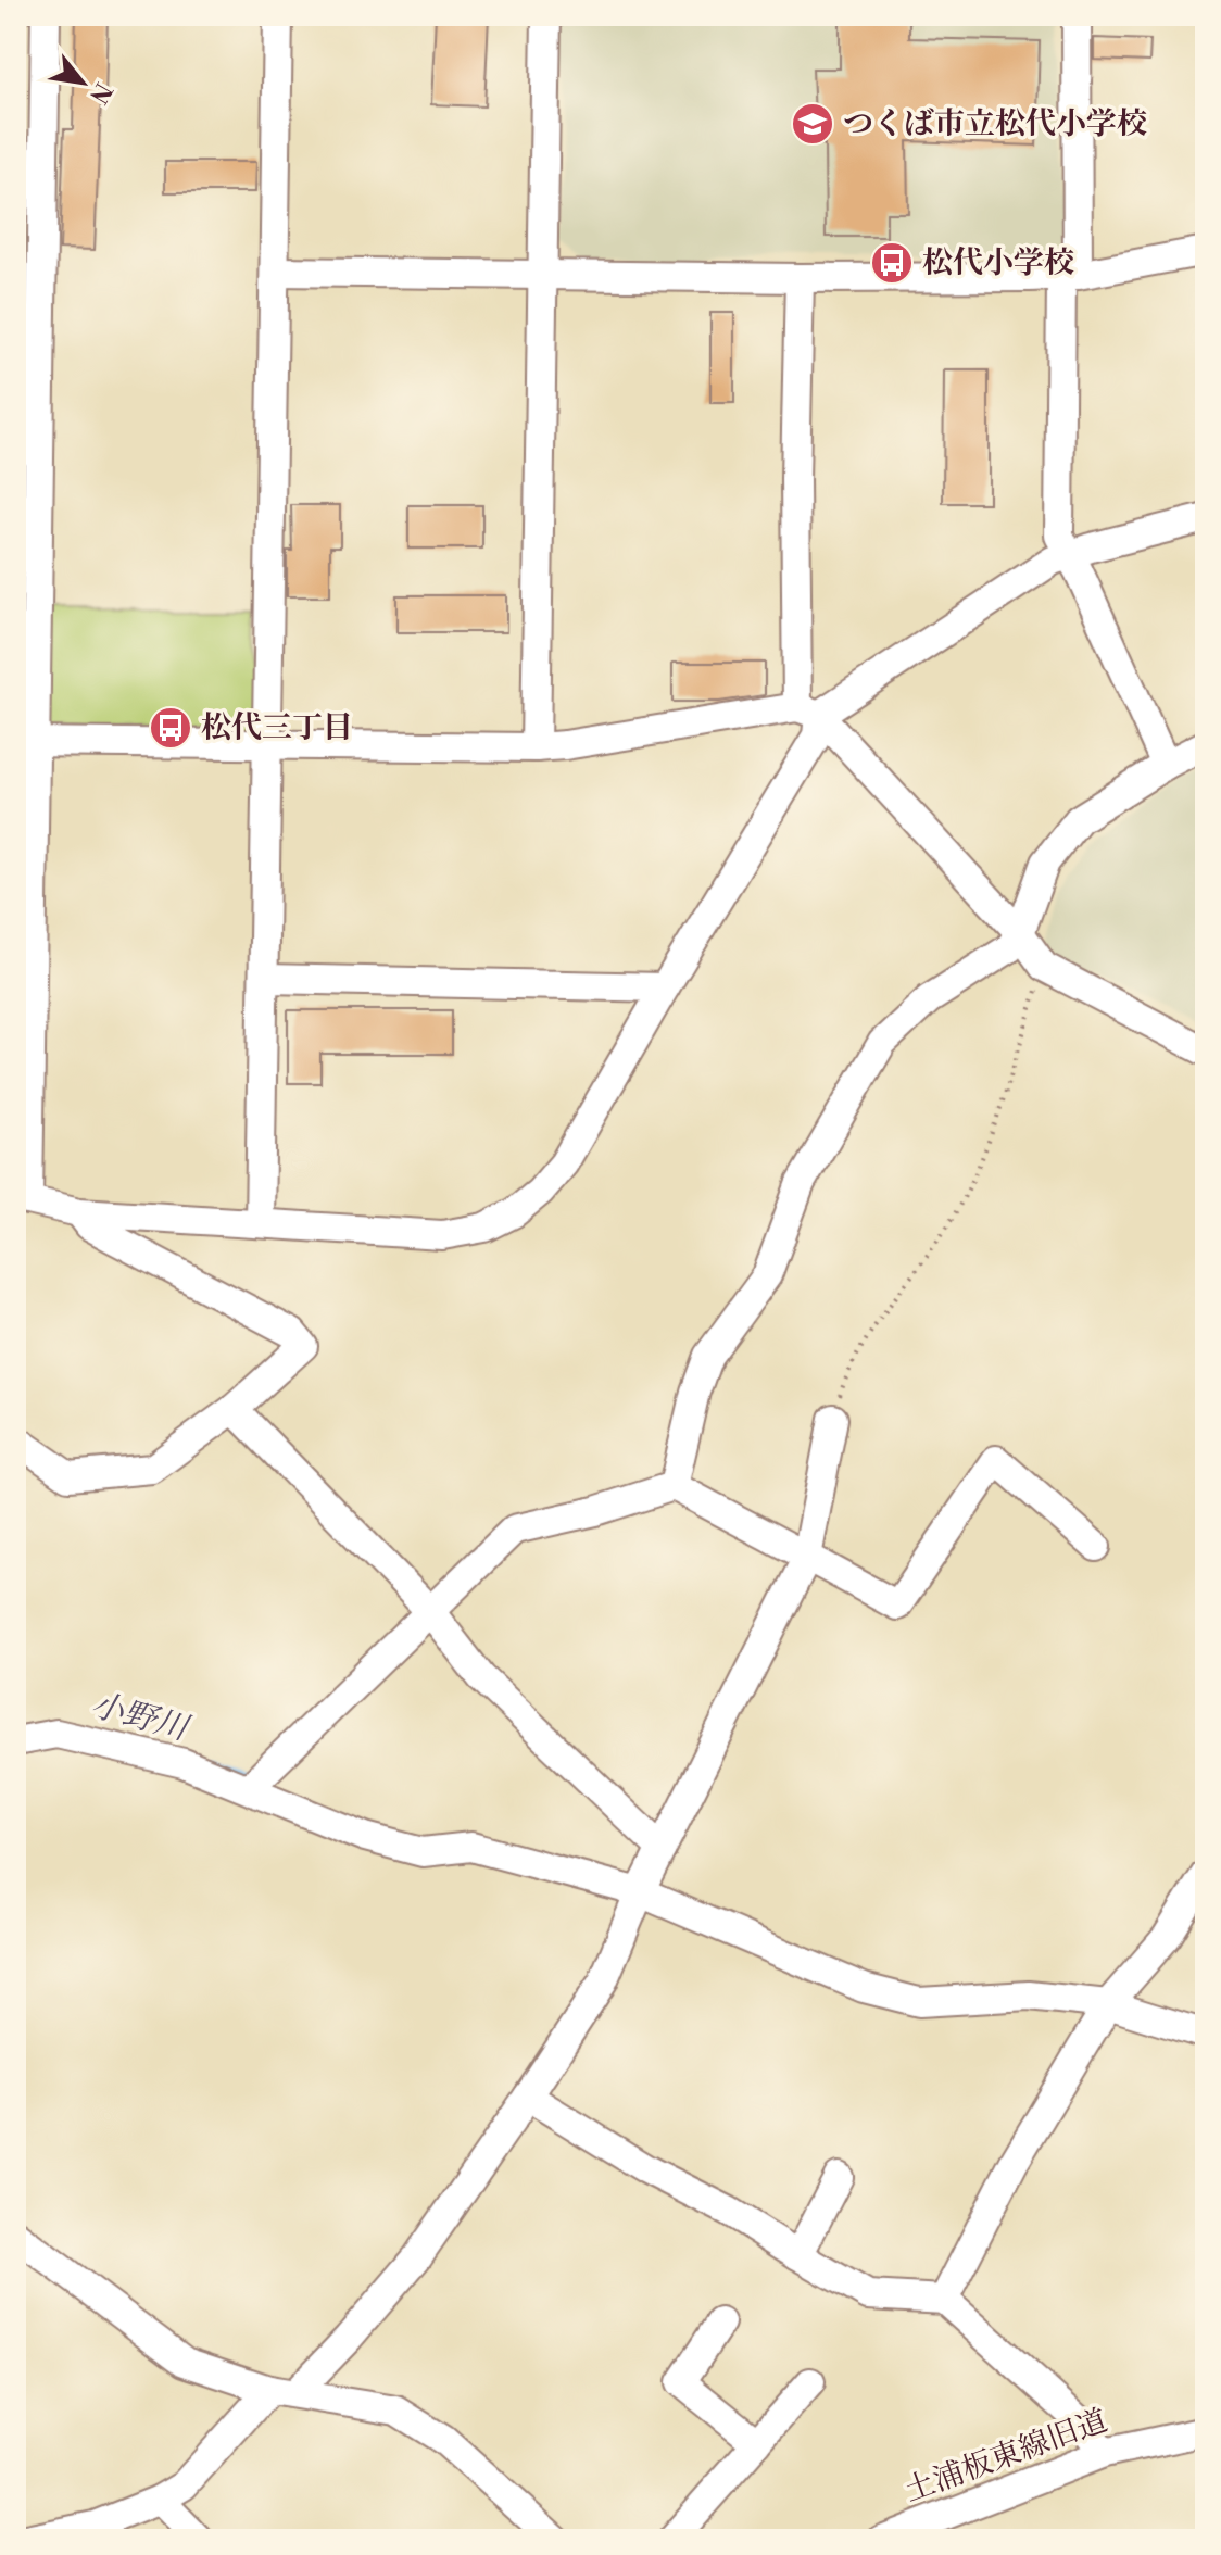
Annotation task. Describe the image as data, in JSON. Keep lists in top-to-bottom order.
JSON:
{
  "streets": {
    "street": ["土浦板東線旧道"]
  },
  "water": ["小野川"],
  "places": {
    "school or university": ["つくば市立松代小学校"],
    "bus stop": ["松代小学校", "松代三丁目"]
  },
  "north": "bottom right"
}
